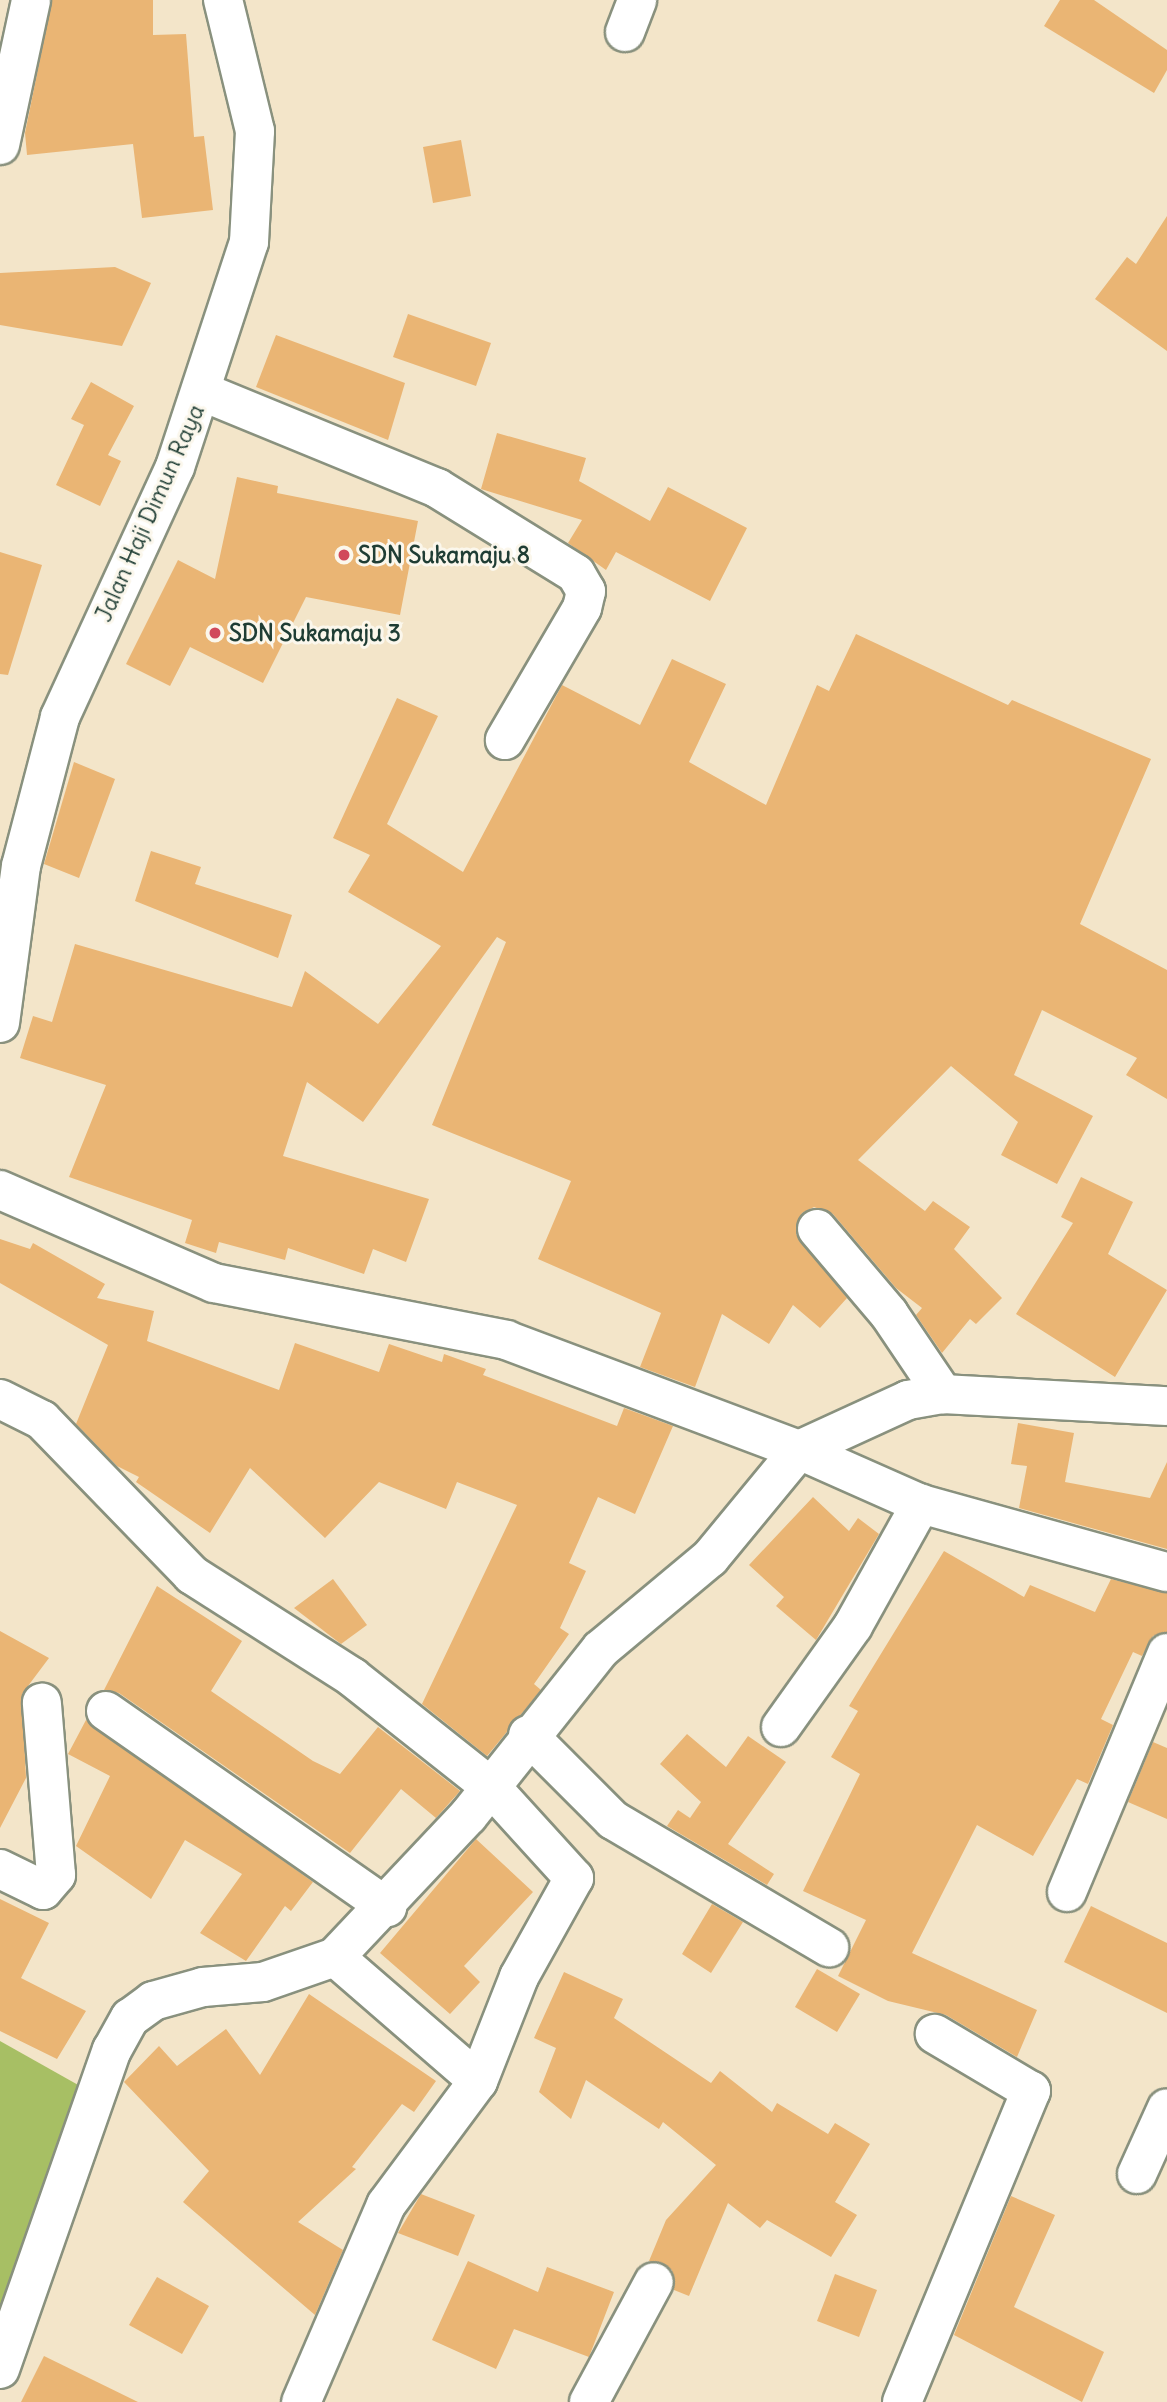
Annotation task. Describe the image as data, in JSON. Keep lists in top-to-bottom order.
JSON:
{
  "streets": {
    "street": ["Jalan Haji Dimun Raya"]
  },
  "places": ["SDN Sukamaju 8", "SDN Sukamaju 3"]
}
